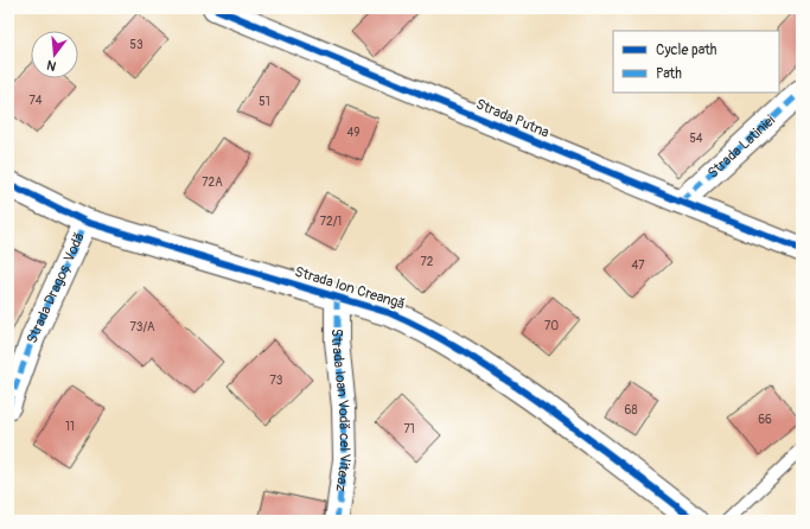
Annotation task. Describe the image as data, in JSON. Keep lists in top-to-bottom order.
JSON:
{
  "streets": {
    "street": [
      "Strada Putna",
      "Strada Latiniei",
      "Strada Dragoș Vodă",
      "Strada Ion Creangă",
      "Strada Ioan Vodă cel Viteaz"
    ]
  },
  "crossings": [
    ["Strada Putna", "Strada Latiniei"],
    ["Strada Dragoș Vodă", "Strada Ion Creangă"],
    ["Strada Ion Creangă", "Strada Ioan Vodă cel Viteaz"]
  ],
  "house_numbers": [
    "53",
    "74",
    "51",
    "49",
    "54",
    "72A",
    "72/1",
    "72",
    "47",
    "70",
    "73/A",
    "73",
    "68",
    "66",
    "11",
    "71"
  ],
  "legend": ["Cycle path", "Path"],
  "north": "bottom"
}
